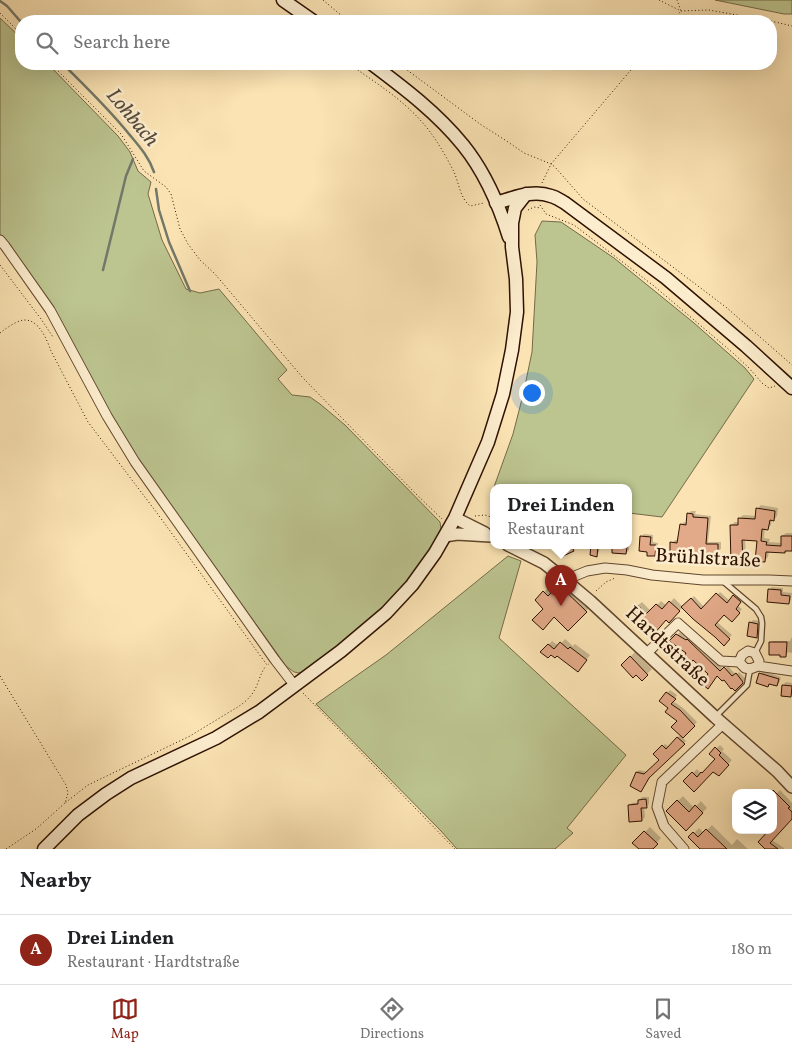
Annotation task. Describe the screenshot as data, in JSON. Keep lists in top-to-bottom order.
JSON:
{
  "streets": {
    "street": ["Brühlstraße", "Hardtstraße"]
  },
  "crossings": [
    ["Brühlstraße", "Hardtstraße"]
  ],
  "water": ["Lohbach"],
  "page": {
    "search": "Search here",
    "popup": ["Drei Linden", "Restaurant"],
    "pins": "A",
    "heading": "Nearby",
    "list": [
      {
        "mark": "A",
        "name": "Drei Linden",
        "note": "Restaurant · Hardtstraße",
        "value": "180 m"
      }
    ],
    "nav": ["Map", "Directions", "Saved"]
  }
}
